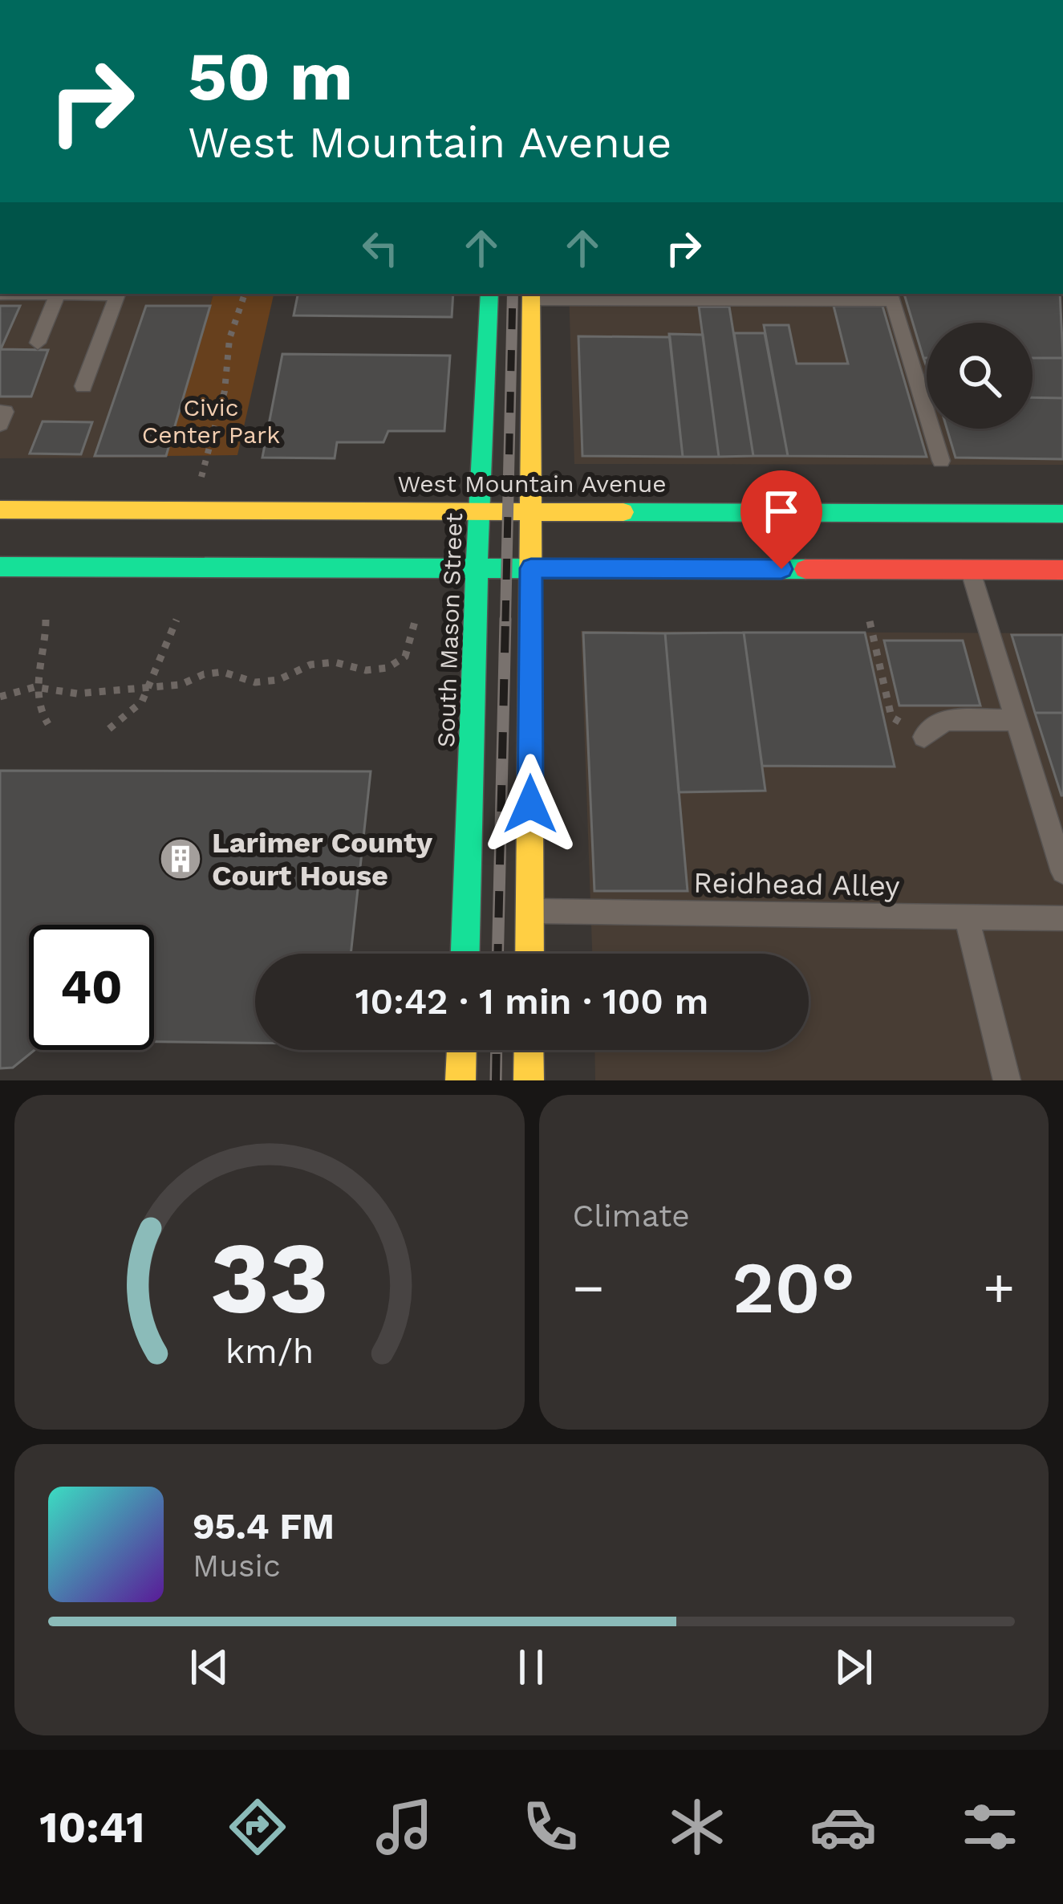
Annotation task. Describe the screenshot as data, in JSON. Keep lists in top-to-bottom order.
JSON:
{
  "streets": {
    "street": ["West Mountain Avenue", "South Mason Street"],
    "lane": ["Reidhead Alley"]
  },
  "crossings": [
    ["West Mountain Avenue", "South Mason Street"]
  ],
  "parks": ["Civic Center Park"],
  "places": {
    "building": ["Larimer County Court House"]
  },
  "page": {
    "turn": ["50 m", "West Mountain Avenue"],
    "limit": "40",
    "trip": "10:42 · 1 min · 100 m",
    "tile": "Climate",
    "heat": ["−", "20°", "+"],
    "song": ["95.4 FM", "Music"],
    "tabs": "10:41",
    "gauge": ["33", "km/h"]
  }
}
